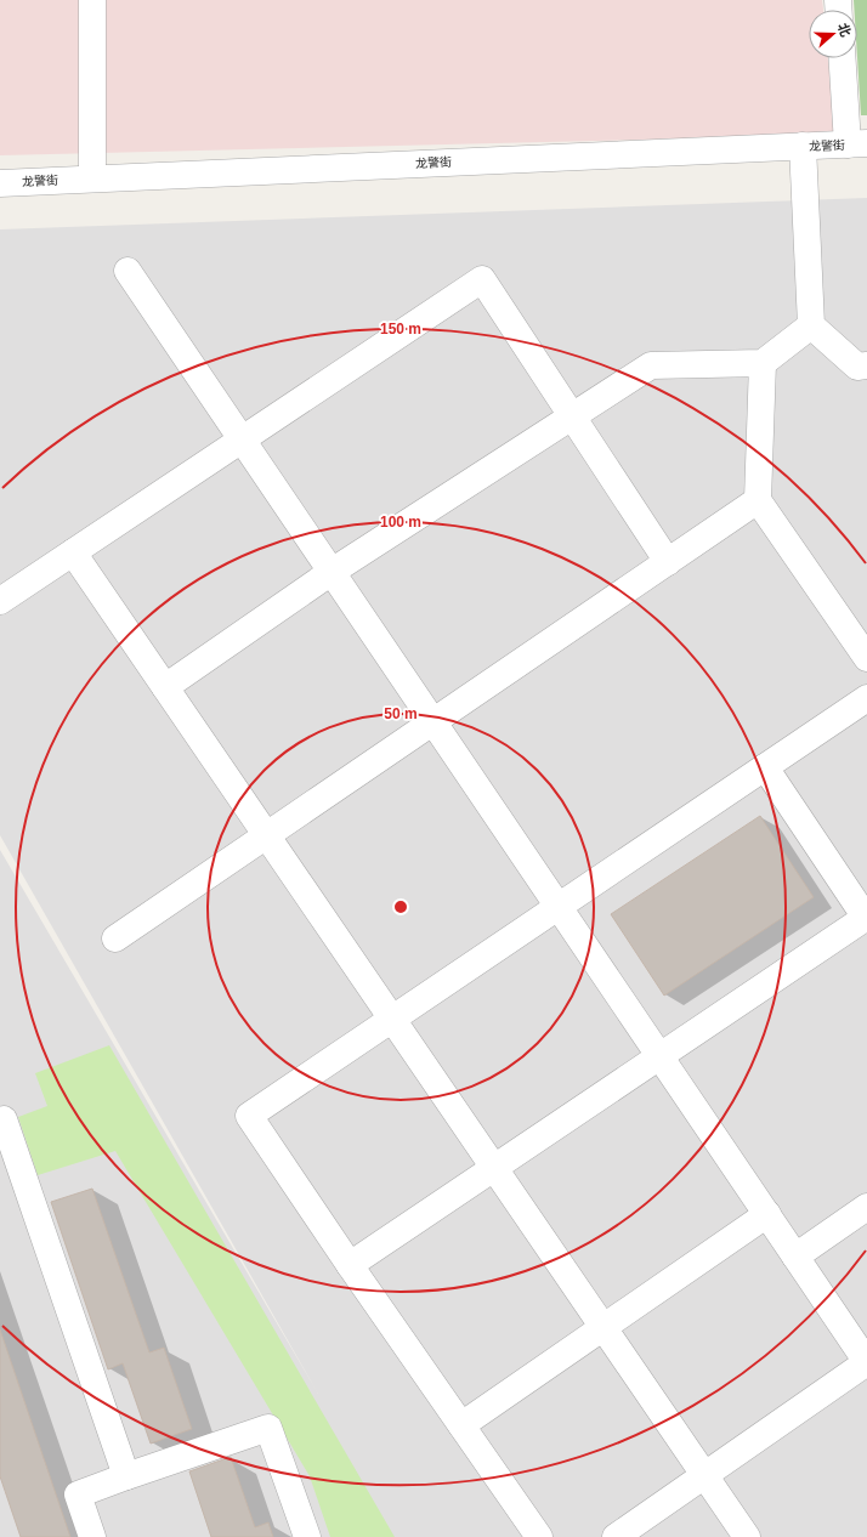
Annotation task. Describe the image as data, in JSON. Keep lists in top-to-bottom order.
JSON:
{
  "streets": {
    "street": ["龙警街"]
  },
  "north": "right",
  "rings": ["150 m", "100 m", "50 m"]
}
